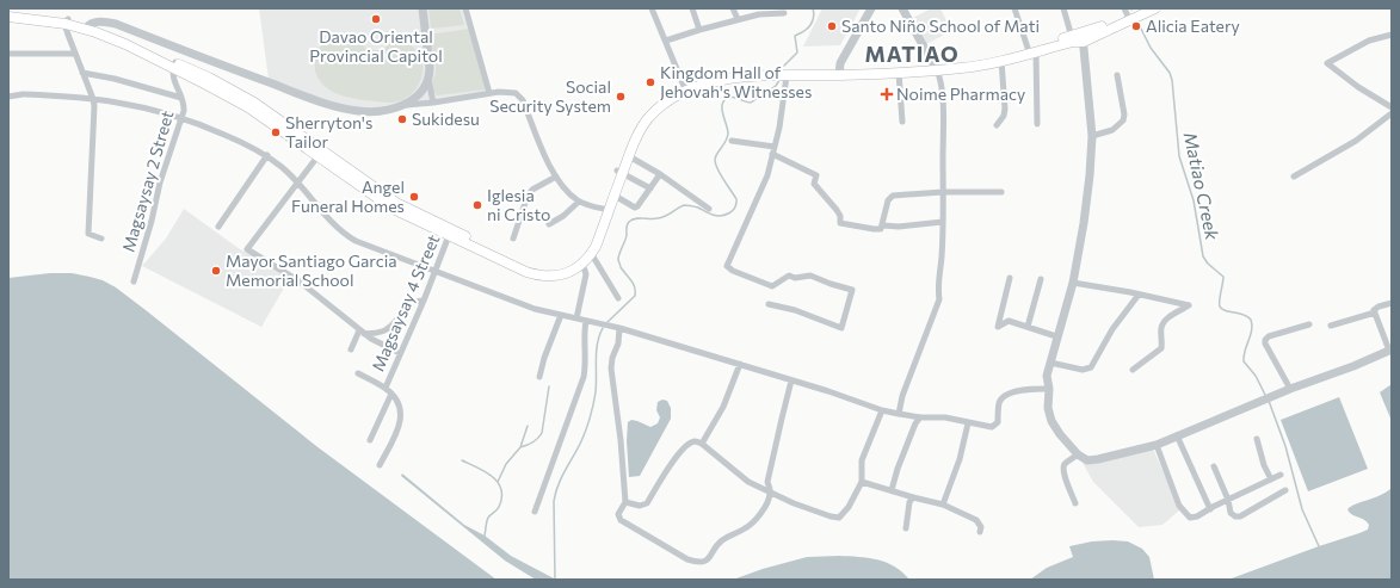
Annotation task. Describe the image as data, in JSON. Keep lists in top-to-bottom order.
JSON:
{
  "streets": {
    "street": ["Magsaysay 2 Street", "Magsaysay 4 Street"]
  },
  "districts": ["MATIAO"],
  "water": ["Matiao Creek"],
  "places": {
    "other": [
      "Davao Oriental Provincial Capitol",
      "Santo Niño School of Mati",
      "Alicia Eatery",
      "Kingdom Hall of Jehovah's Witnesses",
      "Social Security System",
      "Sukidesu",
      "Sherryton's Tailor",
      "Angel Funeral Homes",
      "Iglesia ni Cristo",
      "Mayor Santiago Garcia Memorial School"
    ],
    "health": ["Noime Pharmacy"]
  }
}
